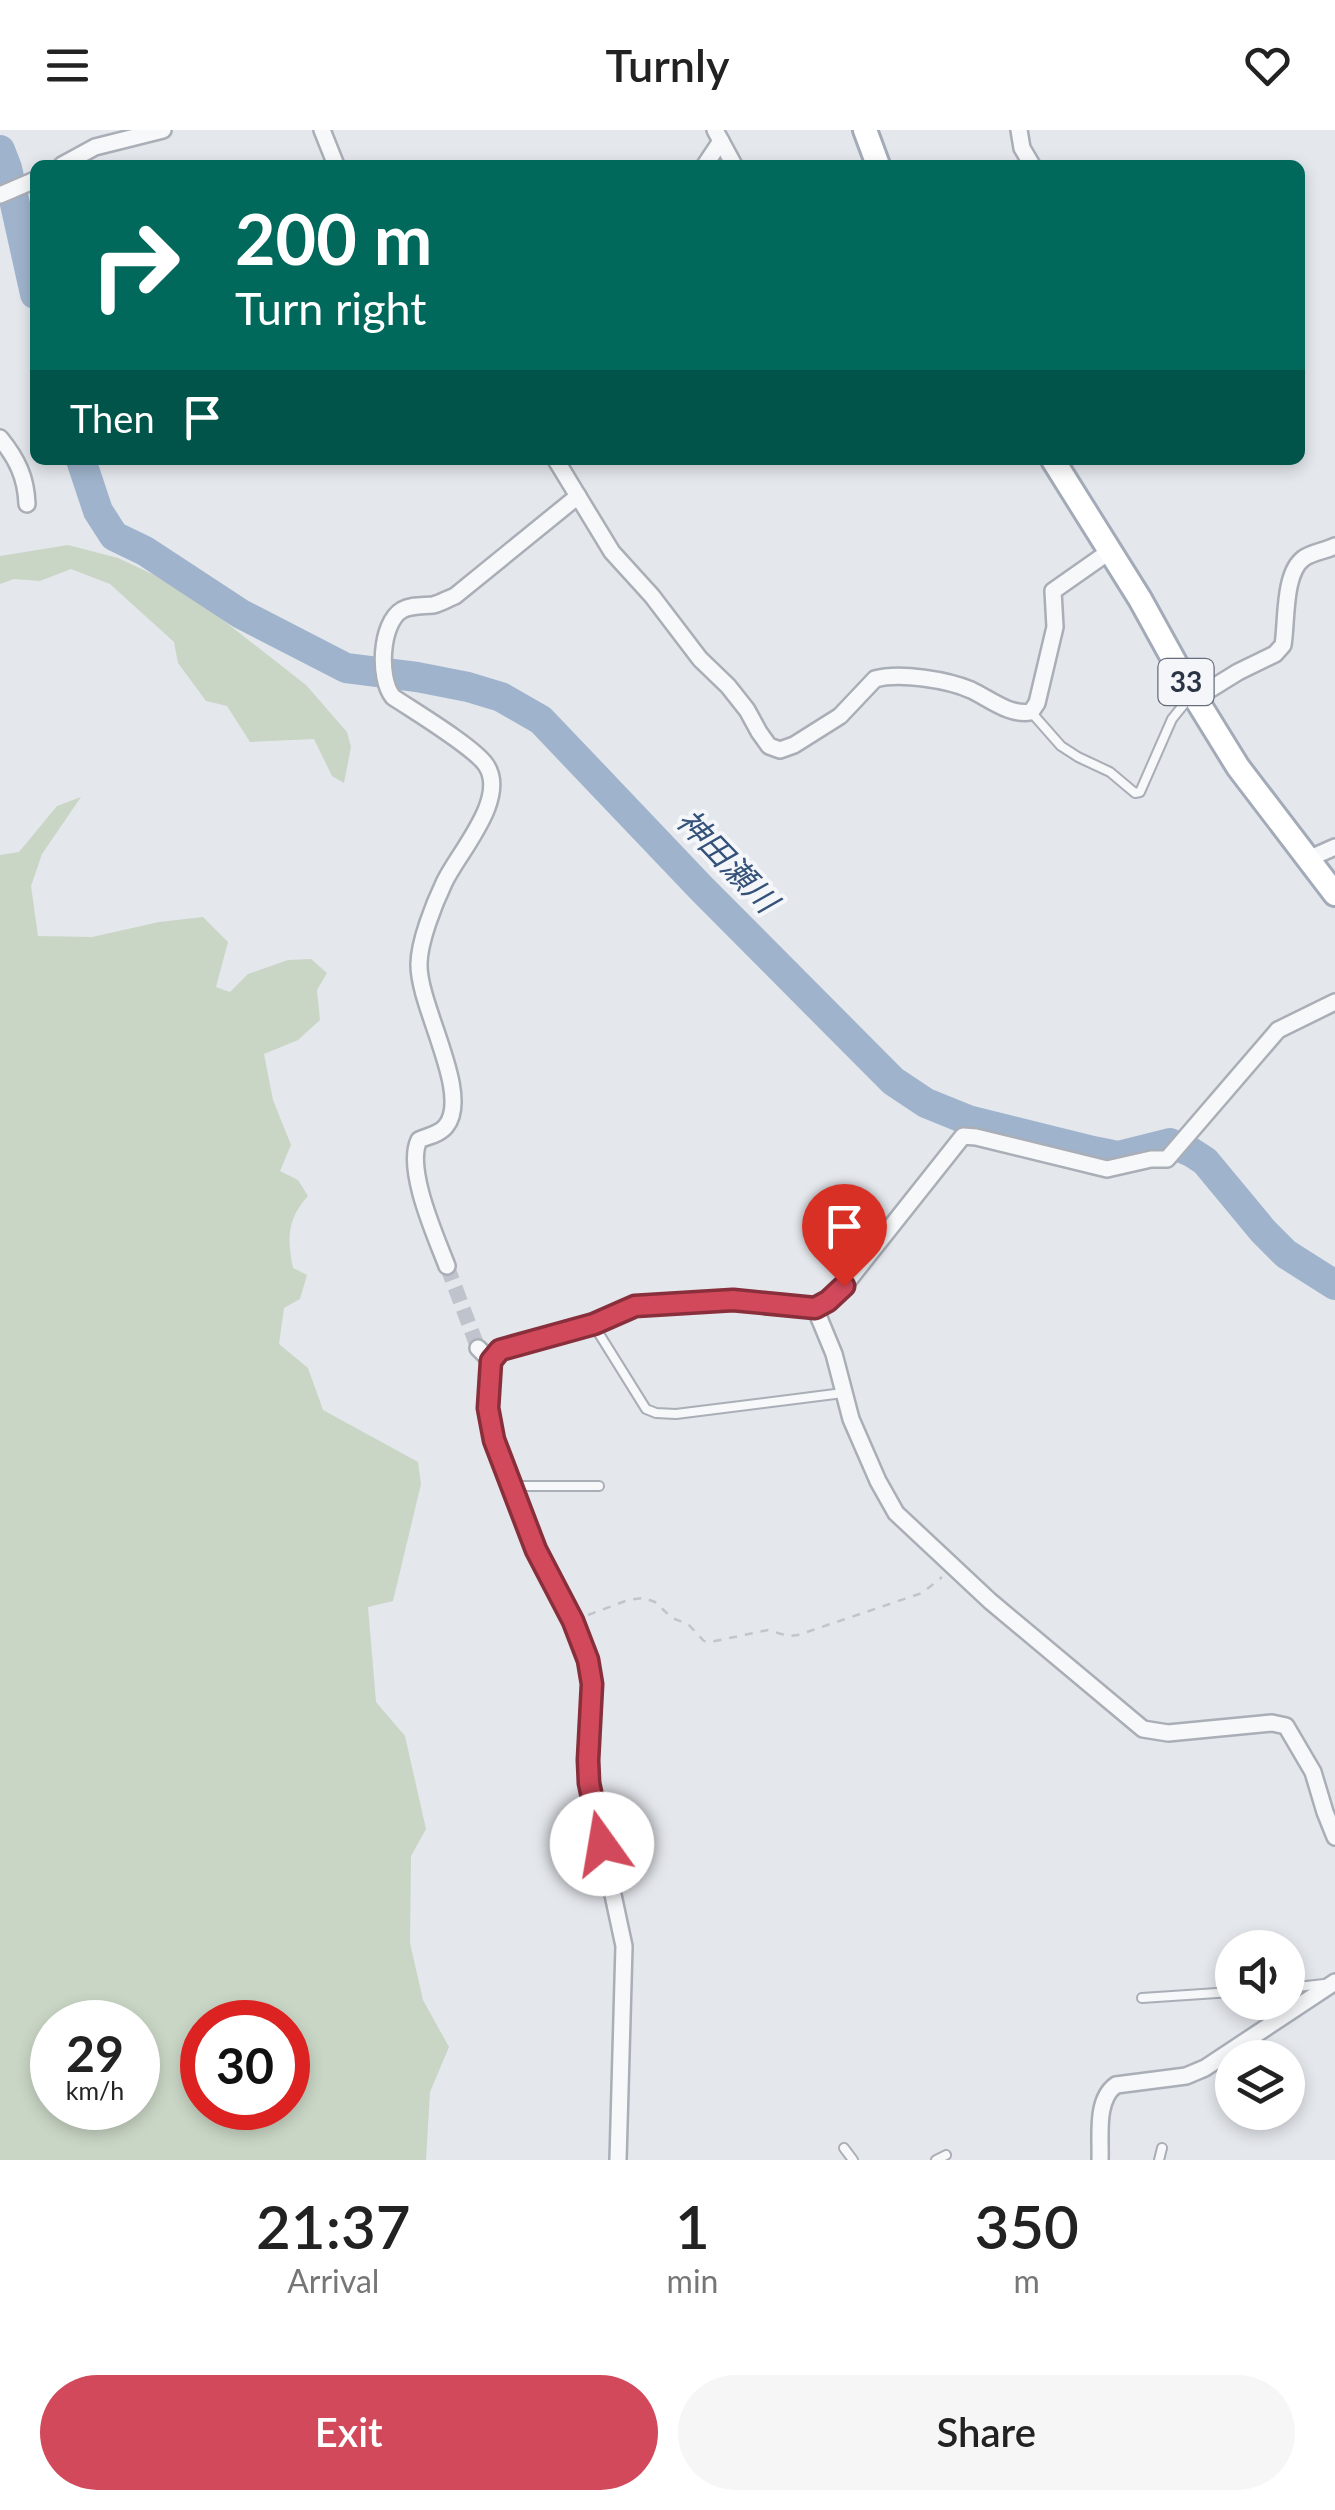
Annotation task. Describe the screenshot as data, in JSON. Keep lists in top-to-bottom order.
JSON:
{
  "streets": {
    "main road": ["33"]
  },
  "water": ["神田瀬川"],
  "page": {
    "header": "Turnly",
    "turn": ["200 m", "Turn right"],
    "then": "Then",
    "speed": "29 km/h",
    "limit": "30",
    "eta": [
      "21:37",
      "Arrival",
      "1",
      "min",
      "350",
      "m"
    ],
    "buttons": ["Exit", "Share"]
  }
}
